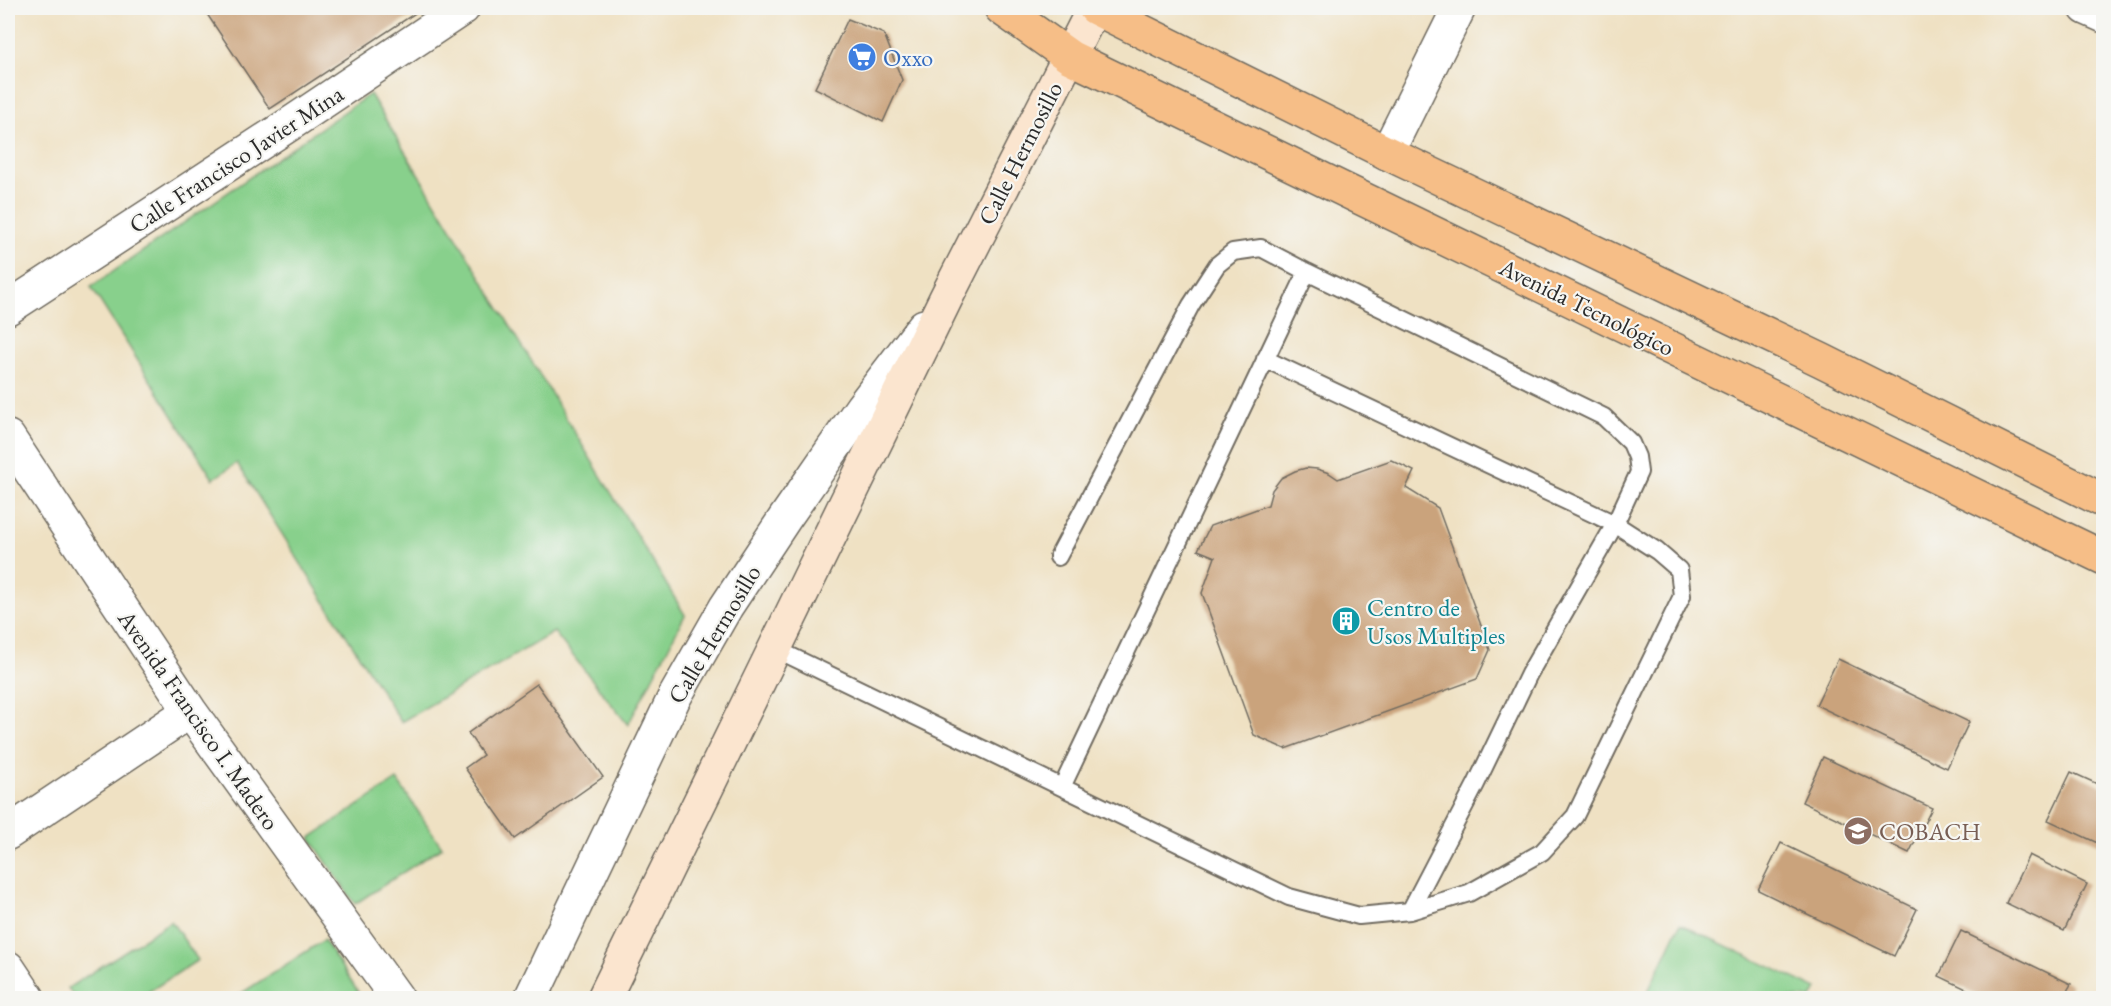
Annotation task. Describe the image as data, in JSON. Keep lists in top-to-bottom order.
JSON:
{
  "streets": {
    "main road": ["Calle Hermosillo", "Avenida Tecnológico"],
    "street": ["Calle Francisco Javier Mina", "Avenida Francisco I. Madero"]
  },
  "crossings": [
    ["Calle Hermosillo", "Avenida Tecnológico"]
  ],
  "places": {
    "supermarket": ["Oxxo"],
    "building": ["Centro de Usos Multiples"],
    "school or university": ["COBACH"]
  }
}
